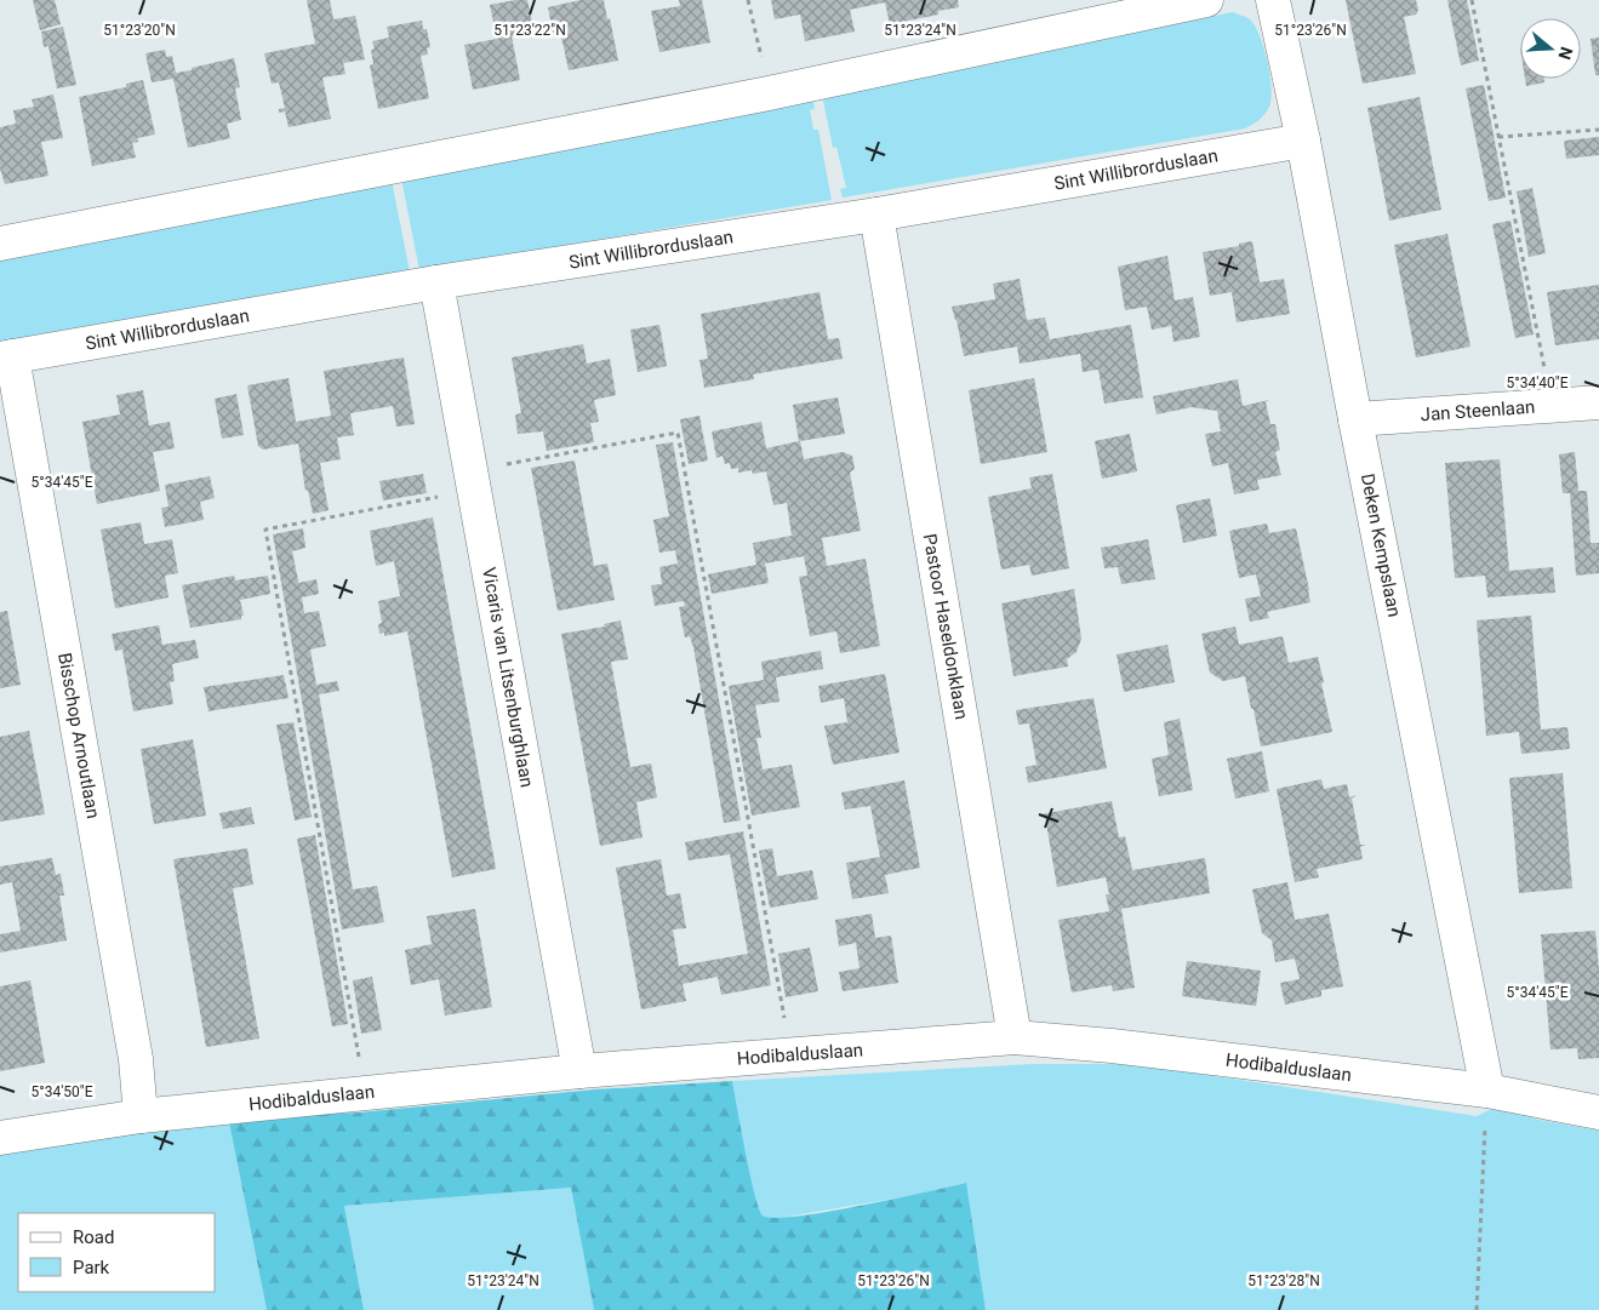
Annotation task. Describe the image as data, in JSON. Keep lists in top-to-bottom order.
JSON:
{
  "streets": {
    "street": [
      "Sint Willibrorduslaan",
      "Jan Steenlaan",
      "Deken Kempslaan",
      "Pastoor Haseldonklaan",
      "Vicaris van Litsenburghlaan",
      "Bisschop Arnoutlaan",
      "Hodibalduslaan"
    ]
  },
  "crossings": [
    ["Sint Willibrorduslaan", "Deken Kempslaan"],
    ["Sint Willibrorduslaan", "Pastoor Haseldonklaan"],
    ["Sint Willibrorduslaan", "Vicaris van Litsenburghlaan"],
    ["Sint Willibrorduslaan", "Bisschop Arnoutlaan"],
    ["Jan Steenlaan", "Deken Kempslaan"],
    ["Deken Kempslaan", "Hodibalduslaan"],
    ["Pastoor Haseldonklaan", "Hodibalduslaan"],
    ["Vicaris van Litsenburghlaan", "Hodibalduslaan"],
    ["Bisschop Arnoutlaan", "Hodibalduslaan"]
  ],
  "legend": ["Road", "Park"],
  "north": "right",
  "coordinates": [
    "51°23'20\"N",
    "51°23'22\"N",
    "51°23'24\"N",
    "51°23'26\"N",
    "5°34'40\"E",
    "5°34'45\"E",
    "5°34'50\"E",
    "51°23'28\"N"
  ]
}
